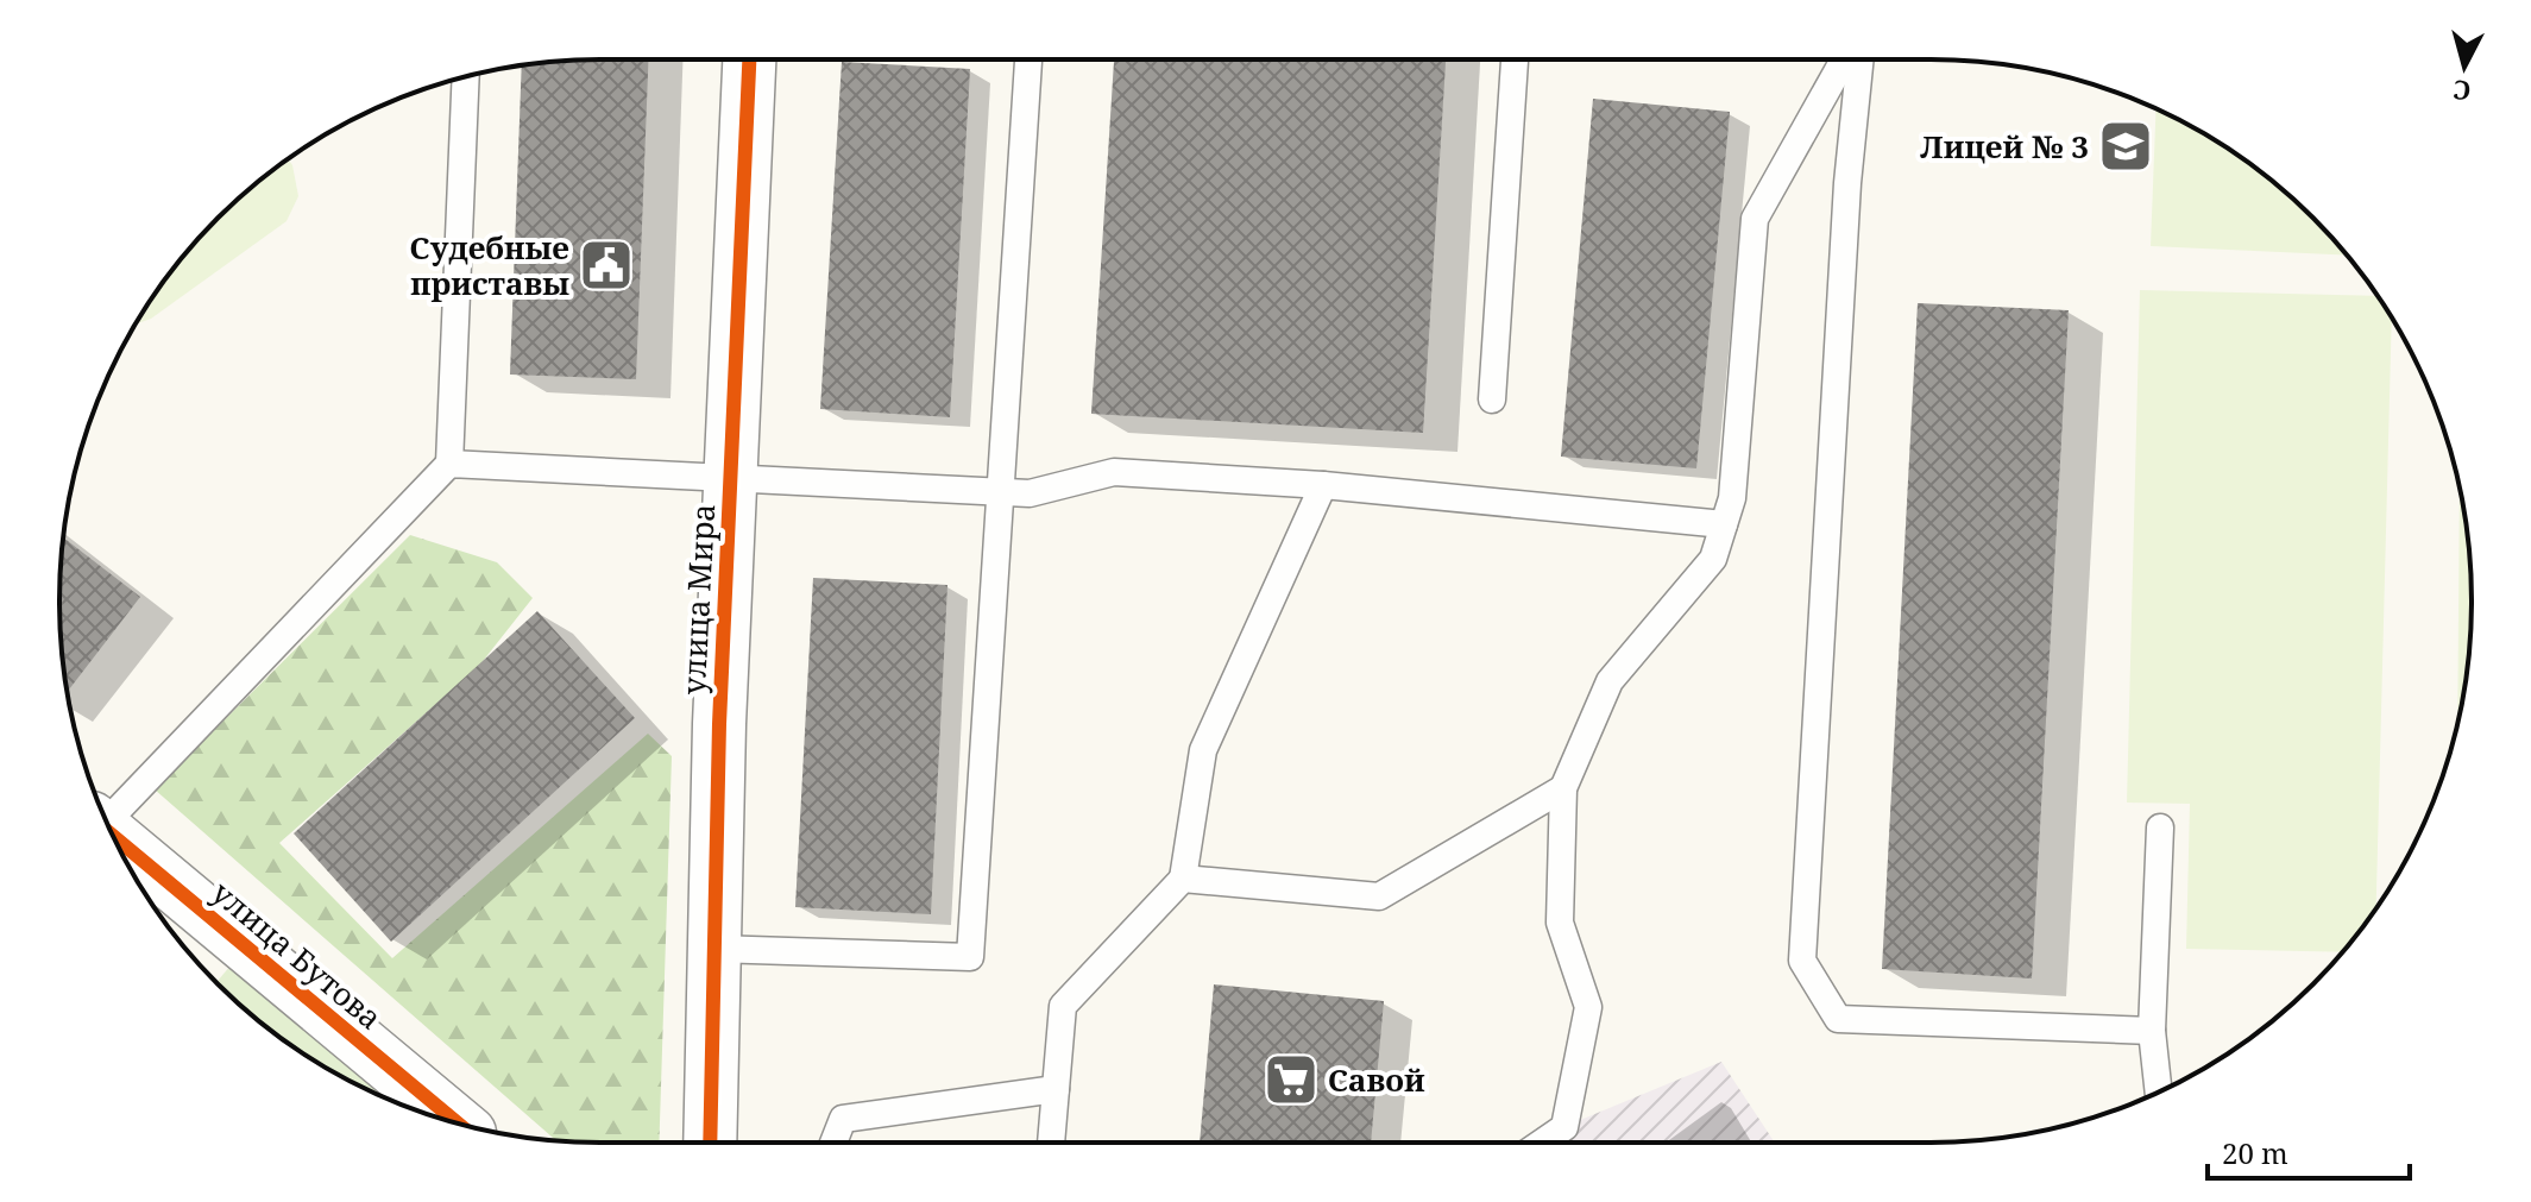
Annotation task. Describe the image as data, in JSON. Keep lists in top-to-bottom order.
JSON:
{
  "streets": {
    "street": ["улица Мира", "улица Бутова"]
  },
  "places": {
    "school or university": ["Лицей № 3"],
    "public building": ["Судебные приставы"],
    "supermarket": ["Савой"]
  },
  "scale_bar": "20 m",
  "north": "bottom"
}
